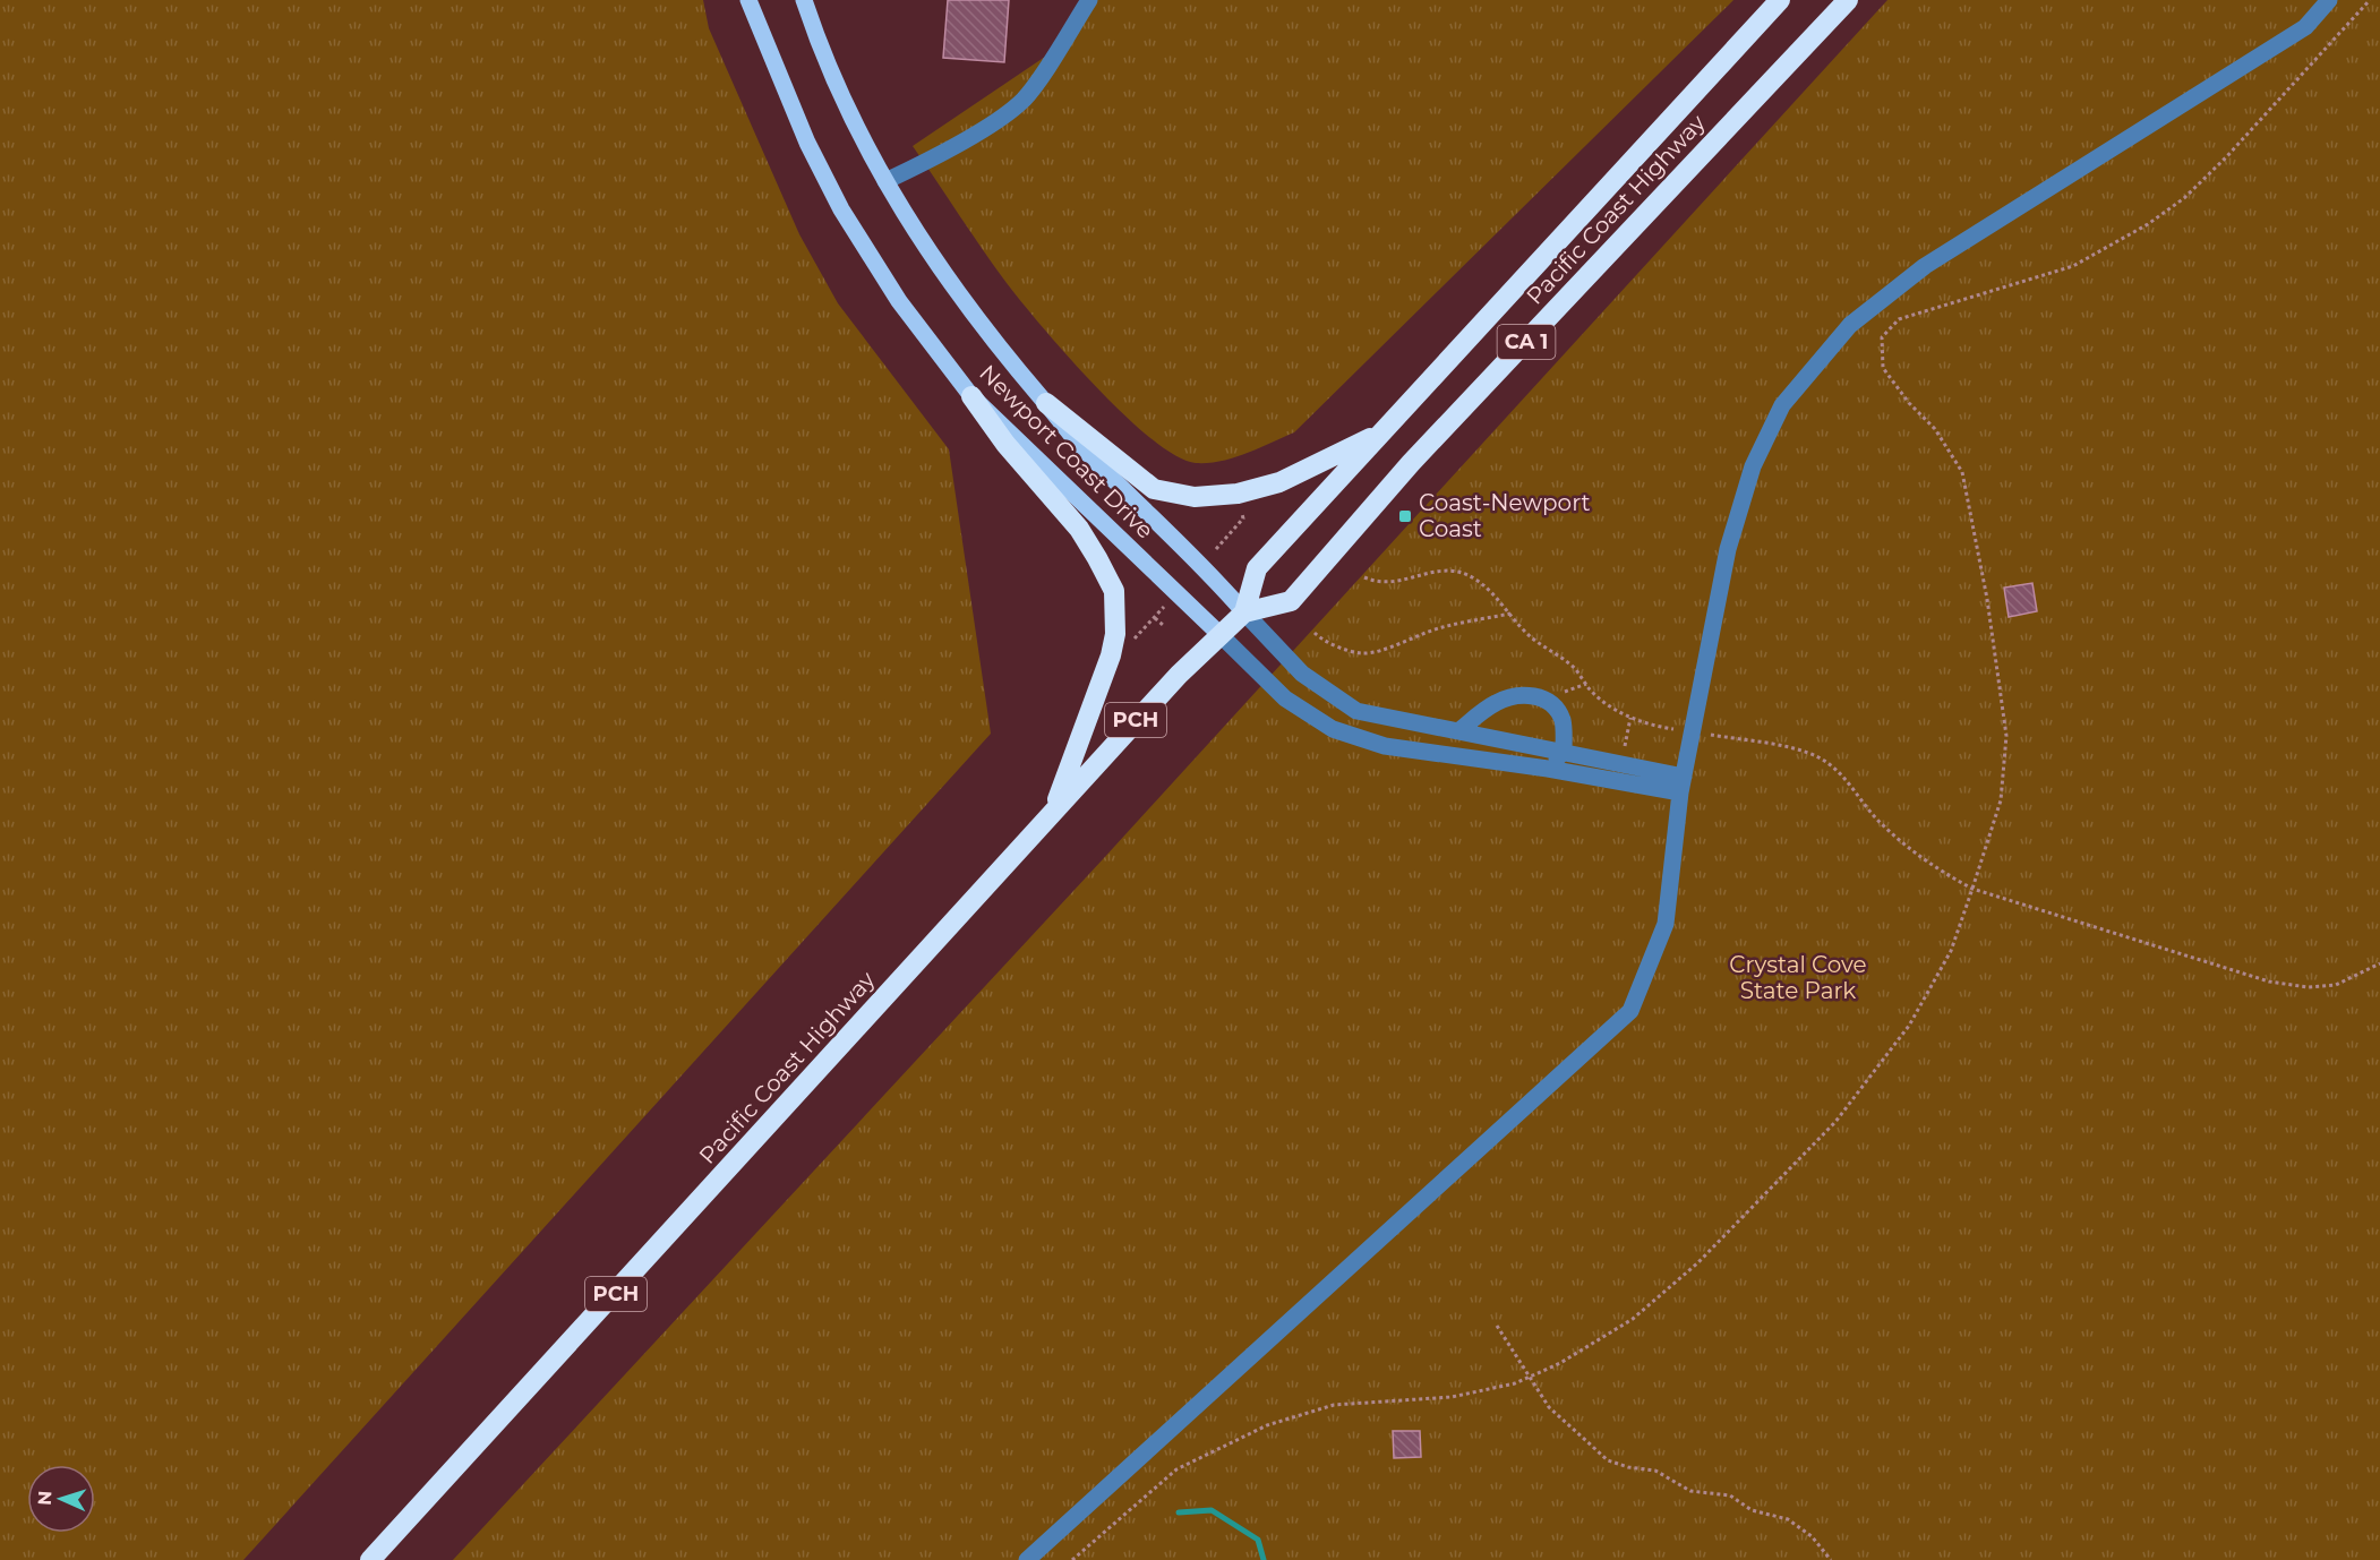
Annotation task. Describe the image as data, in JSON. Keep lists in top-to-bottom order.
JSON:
{
  "streets": {
    "highway": ["Pacific Coast Highway", "CA 1", "PCH"],
    "main road": ["Newport Coast Drive"]
  },
  "crossings": [
    ["Pacific Coast Highway", "Newport Coast Drive"]
  ],
  "parks": ["Crystal Cove State Park"],
  "places": {
    "transit": ["Coast-Newport Coast"]
  },
  "north": "left"
}
